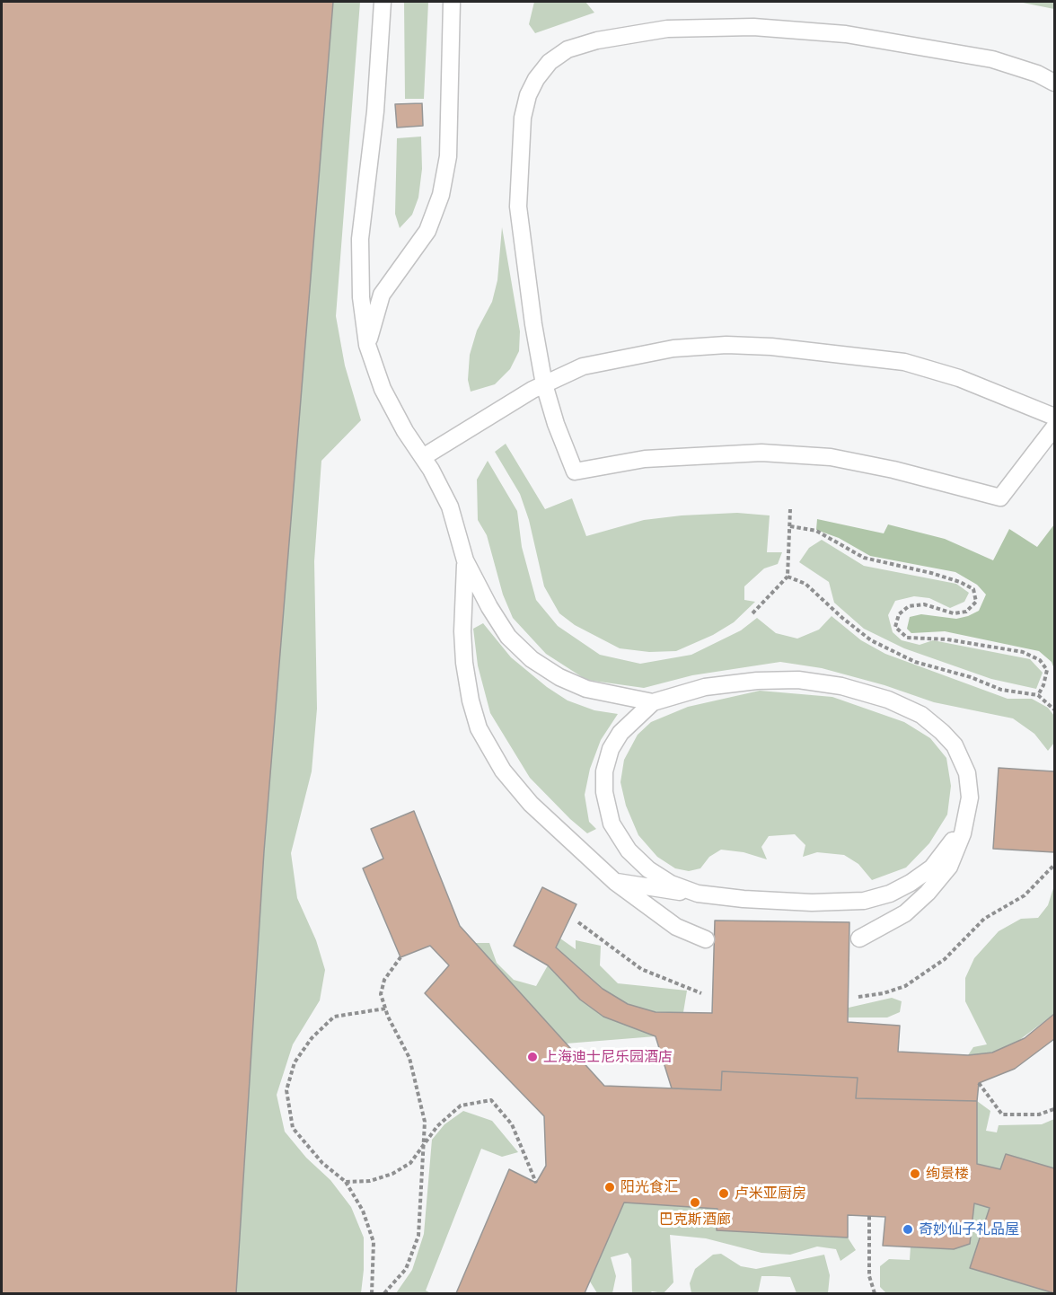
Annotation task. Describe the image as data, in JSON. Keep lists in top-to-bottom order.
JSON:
{
  "places": [
    "上海迪士尼乐园酒店",
    "绚景楼",
    "阳光食汇",
    "卢米亚厨房",
    "巴克斯酒廊",
    "奇妙仙子礼品屋"
  ]
}
